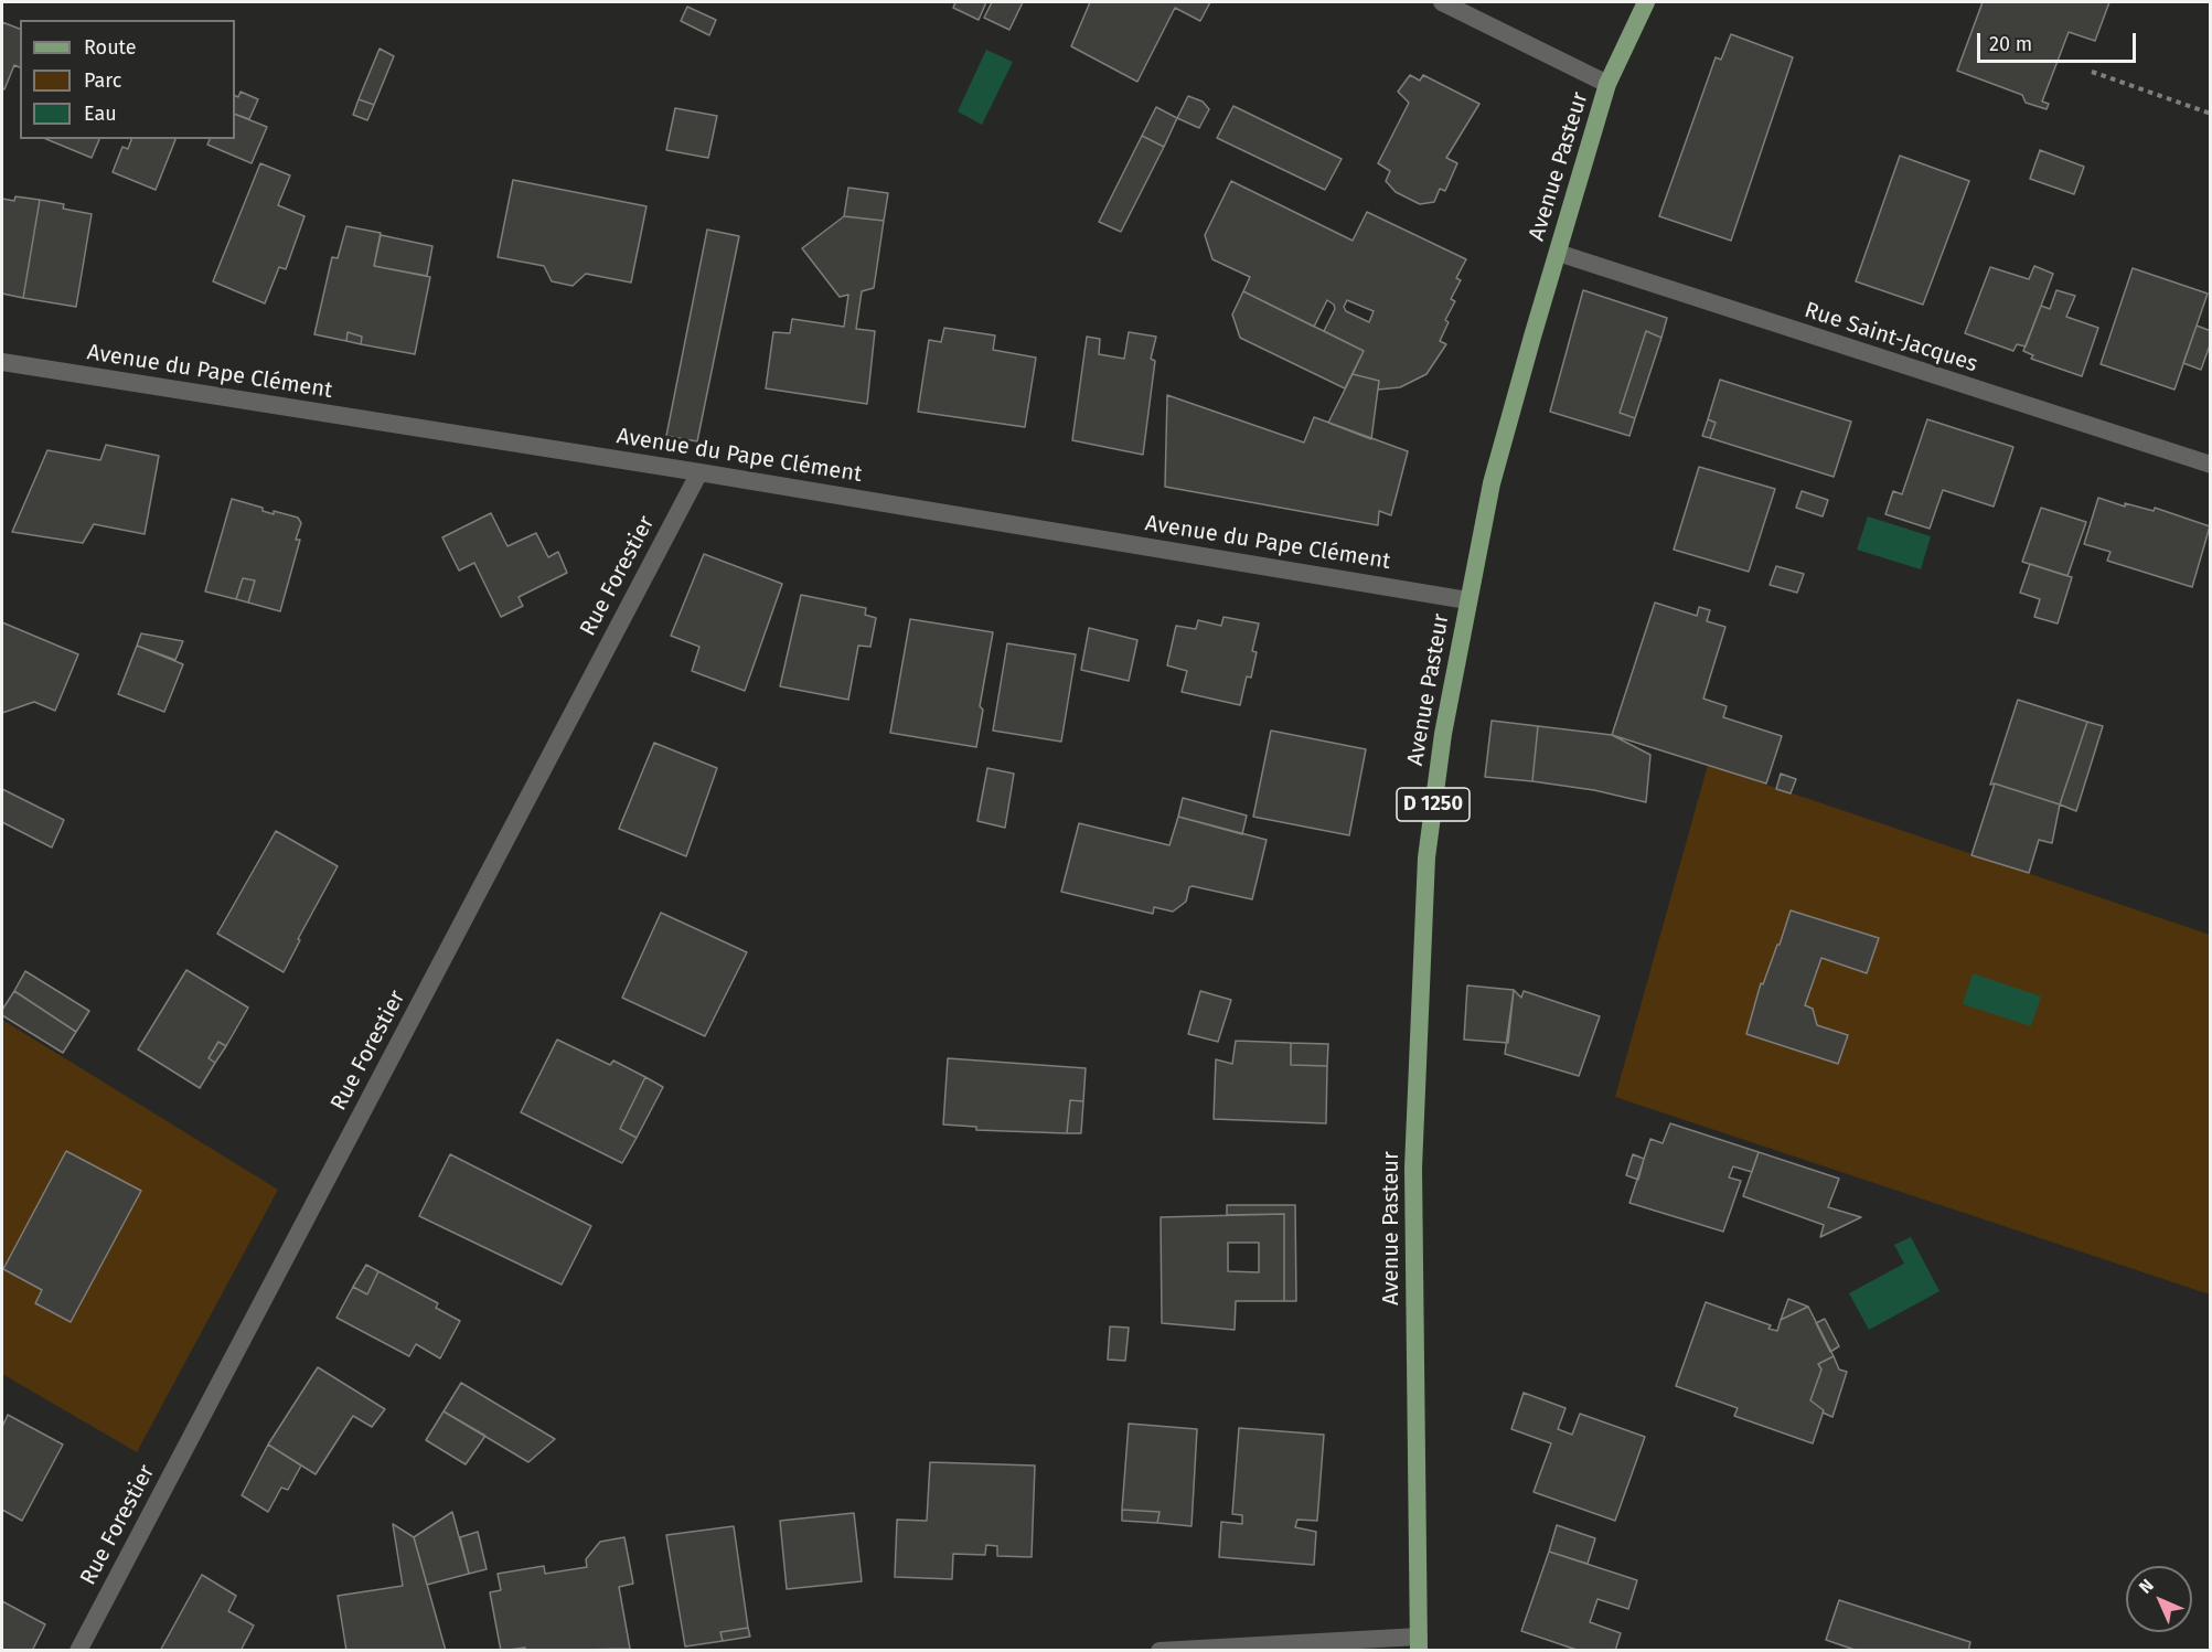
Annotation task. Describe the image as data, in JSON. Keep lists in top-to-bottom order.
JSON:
{
  "streets": {
    "main road": ["Avenue Pasteur", "D 1250"],
    "street": ["Rue Saint-Jacques", "Avenue du Pape Clément", "Rue Forestier"]
  },
  "crossings": [
    ["Avenue Pasteur", "Rue Saint-Jacques"],
    ["Avenue Pasteur", "Avenue du Pape Clément"],
    ["Avenue du Pape Clément", "Rue Forestier"]
  ],
  "legend": ["Route", "Parc", "Eau"],
  "scale_bar": "20 m",
  "north": "top left"
}
